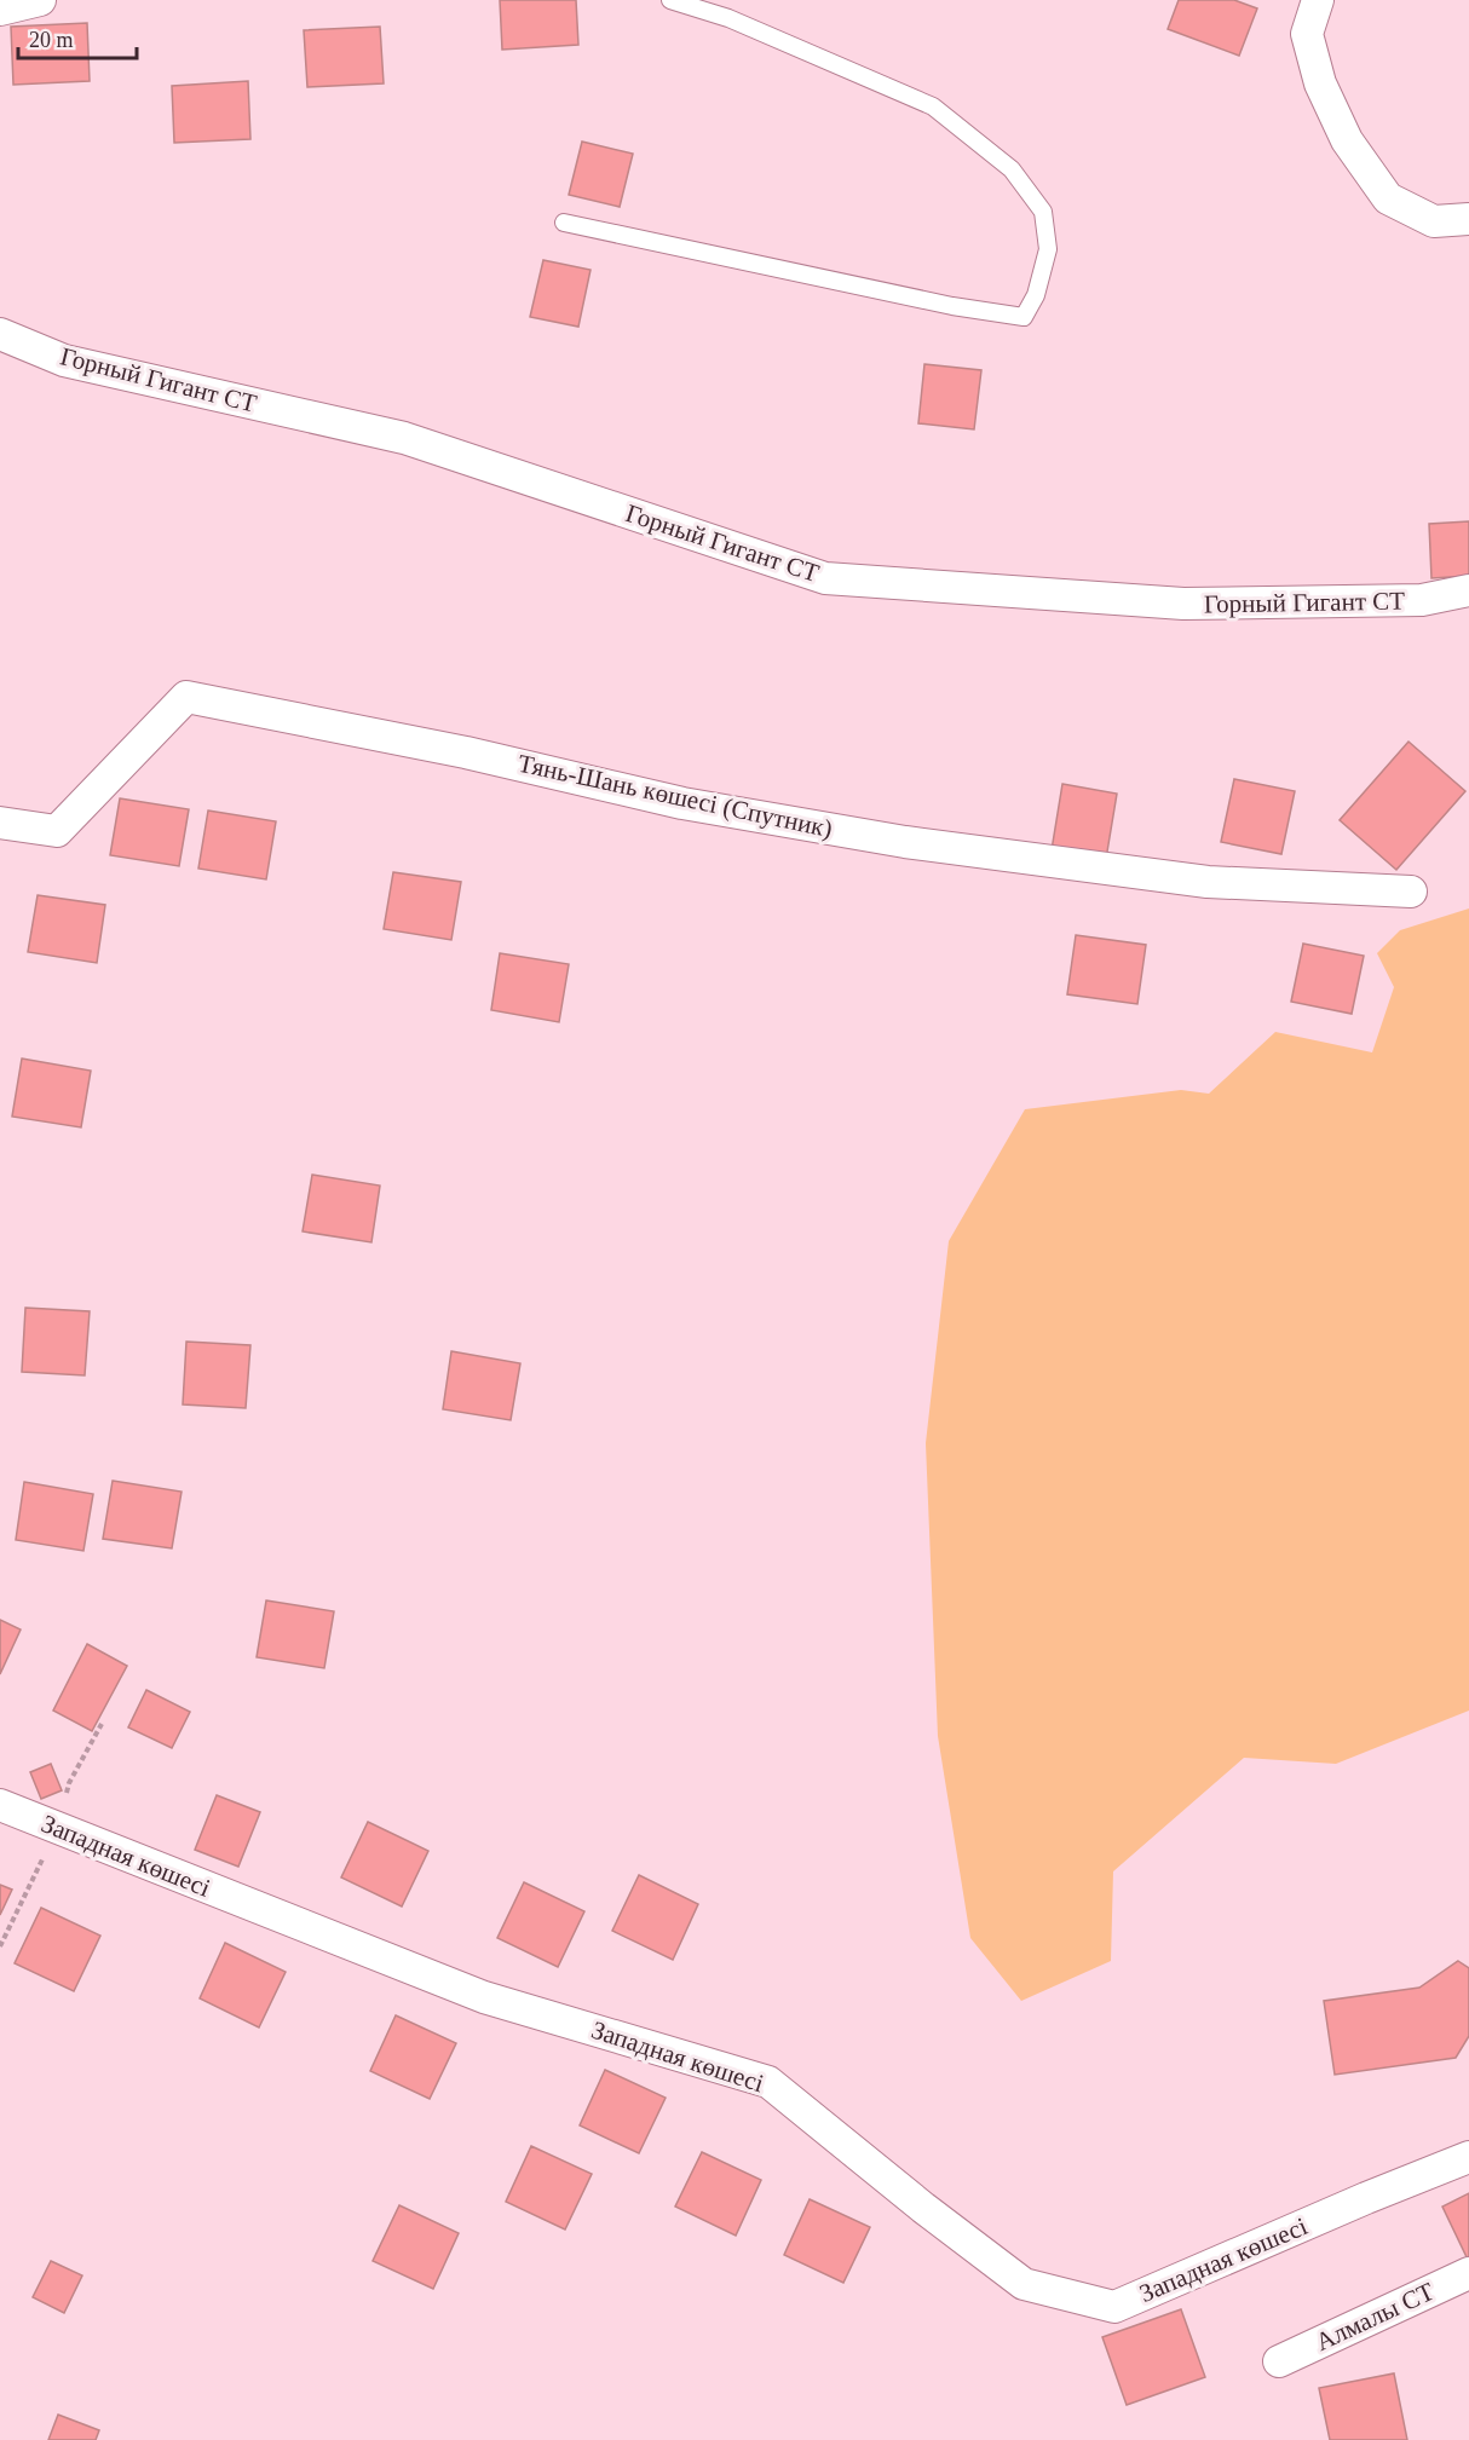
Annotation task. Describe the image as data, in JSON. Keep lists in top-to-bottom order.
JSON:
{
  "streets": {
    "street": [
      "Горный Гигант СТ",
      "Тянь-Шань көшесі (Спутник)",
      "Западная көшесі",
      "Алмалы СТ"
    ]
  },
  "scale_bar": "20 m"
}
